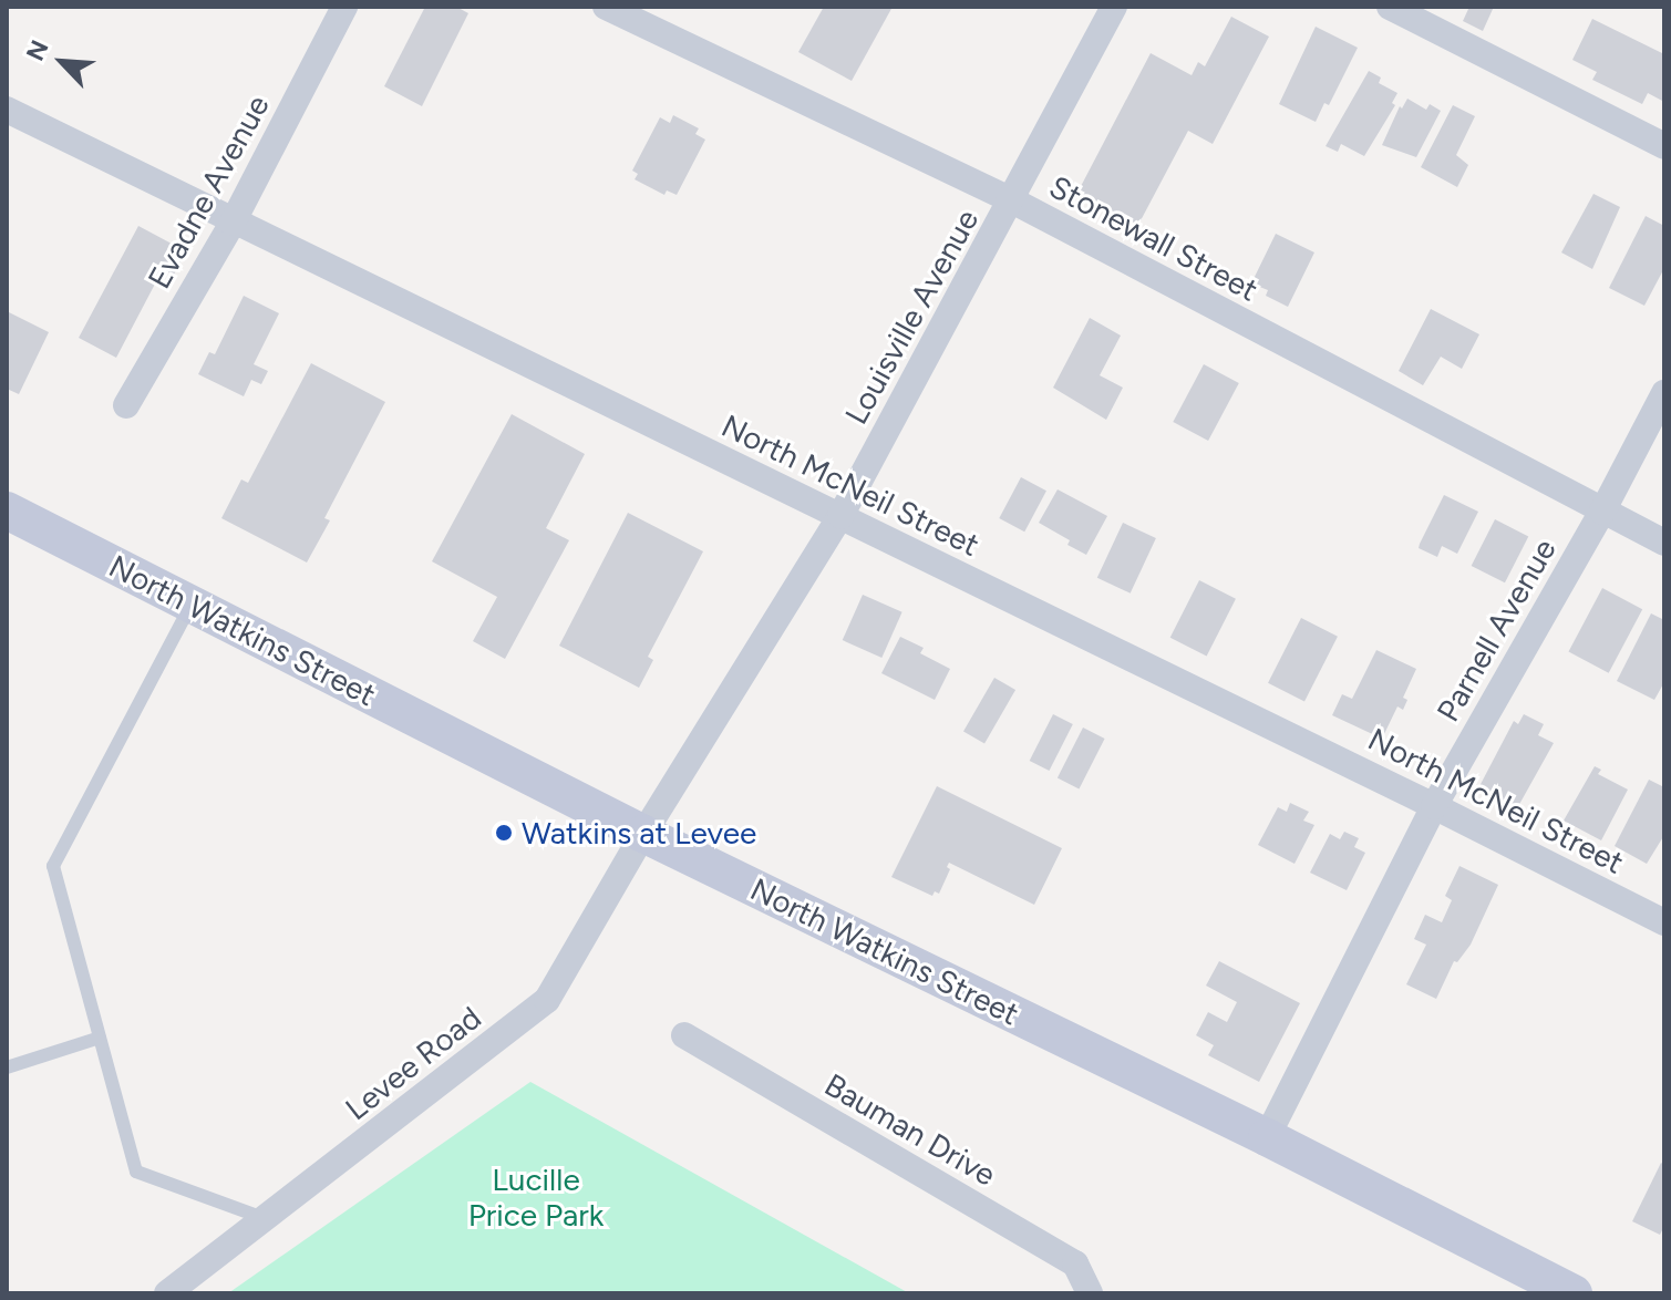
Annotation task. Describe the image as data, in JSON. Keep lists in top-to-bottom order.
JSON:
{
  "streets": {
    "main road": ["North Watkins Street"],
    "street": [
      "Evadne Avenue",
      "Stonewall Street",
      "Louisville Avenue",
      "North McNeil Street",
      "Parnell Avenue",
      "Levee Road",
      "Bauman Drive"
    ]
  },
  "crossings": [
    ["Evadne Avenue", "North McNeil Street"],
    ["Stonewall Street", "Louisville Avenue"],
    ["Stonewall Street", "Parnell Avenue"],
    ["Louisville Avenue", "North McNeil Street"],
    ["Louisville Avenue", "North Watkins Street"],
    ["Louisville Avenue", "Levee Road"],
    ["North McNeil Street", "Parnell Avenue"],
    ["North Watkins Street", "Parnell Avenue"],
    ["North Watkins Street", "Levee Road"]
  ],
  "parks": ["Lucille Price Park"],
  "places": ["Watkins at Levee"],
  "north": "top left"
}
